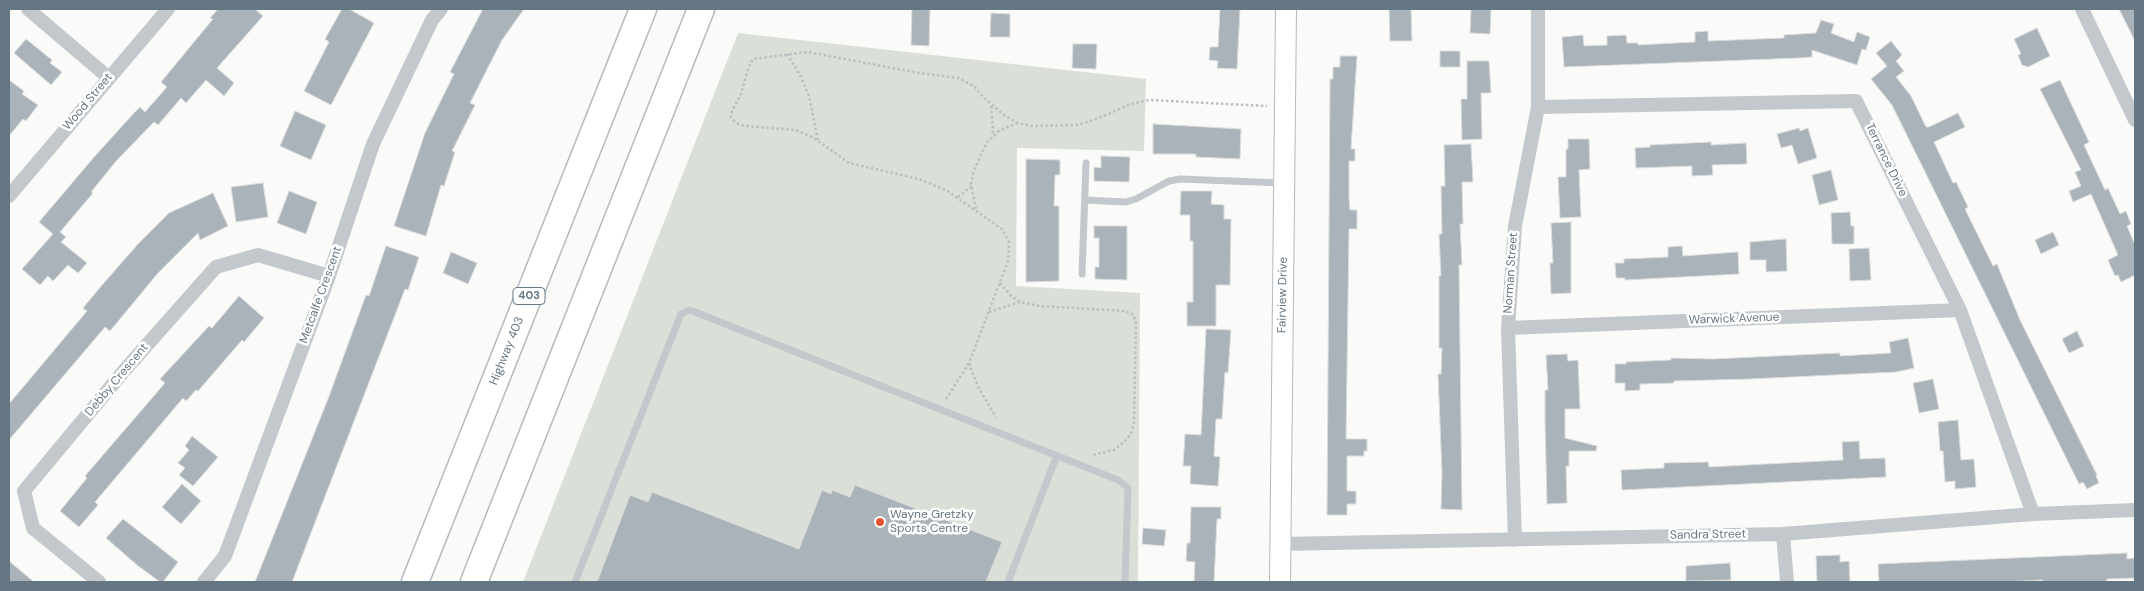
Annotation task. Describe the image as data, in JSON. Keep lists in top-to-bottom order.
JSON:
{
  "streets": {
    "highway": ["403", "Highway 403"],
    "main road": ["Fairview Drive"],
    "street": [
      "Wood Street",
      "Terrance Drive",
      "Norman Street",
      "Metcalfe Crescent",
      "Warwick Avenue",
      "Debby Crescent",
      "Sandra Street"
    ]
  },
  "crossings": [
    ["Terrance Drive", "Norman Street"],
    ["Terrance Drive", "Warwick Avenue"],
    ["Terrance Drive", "Sandra Street"],
    ["Norman Street", "Warwick Avenue"],
    ["Norman Street", "Sandra Street"],
    ["Metcalfe Crescent", "Debby Crescent"],
    ["Fairview Drive", "Sandra Street"]
  ],
  "places": ["Wayne Gretzky Sports Centre"]
}
